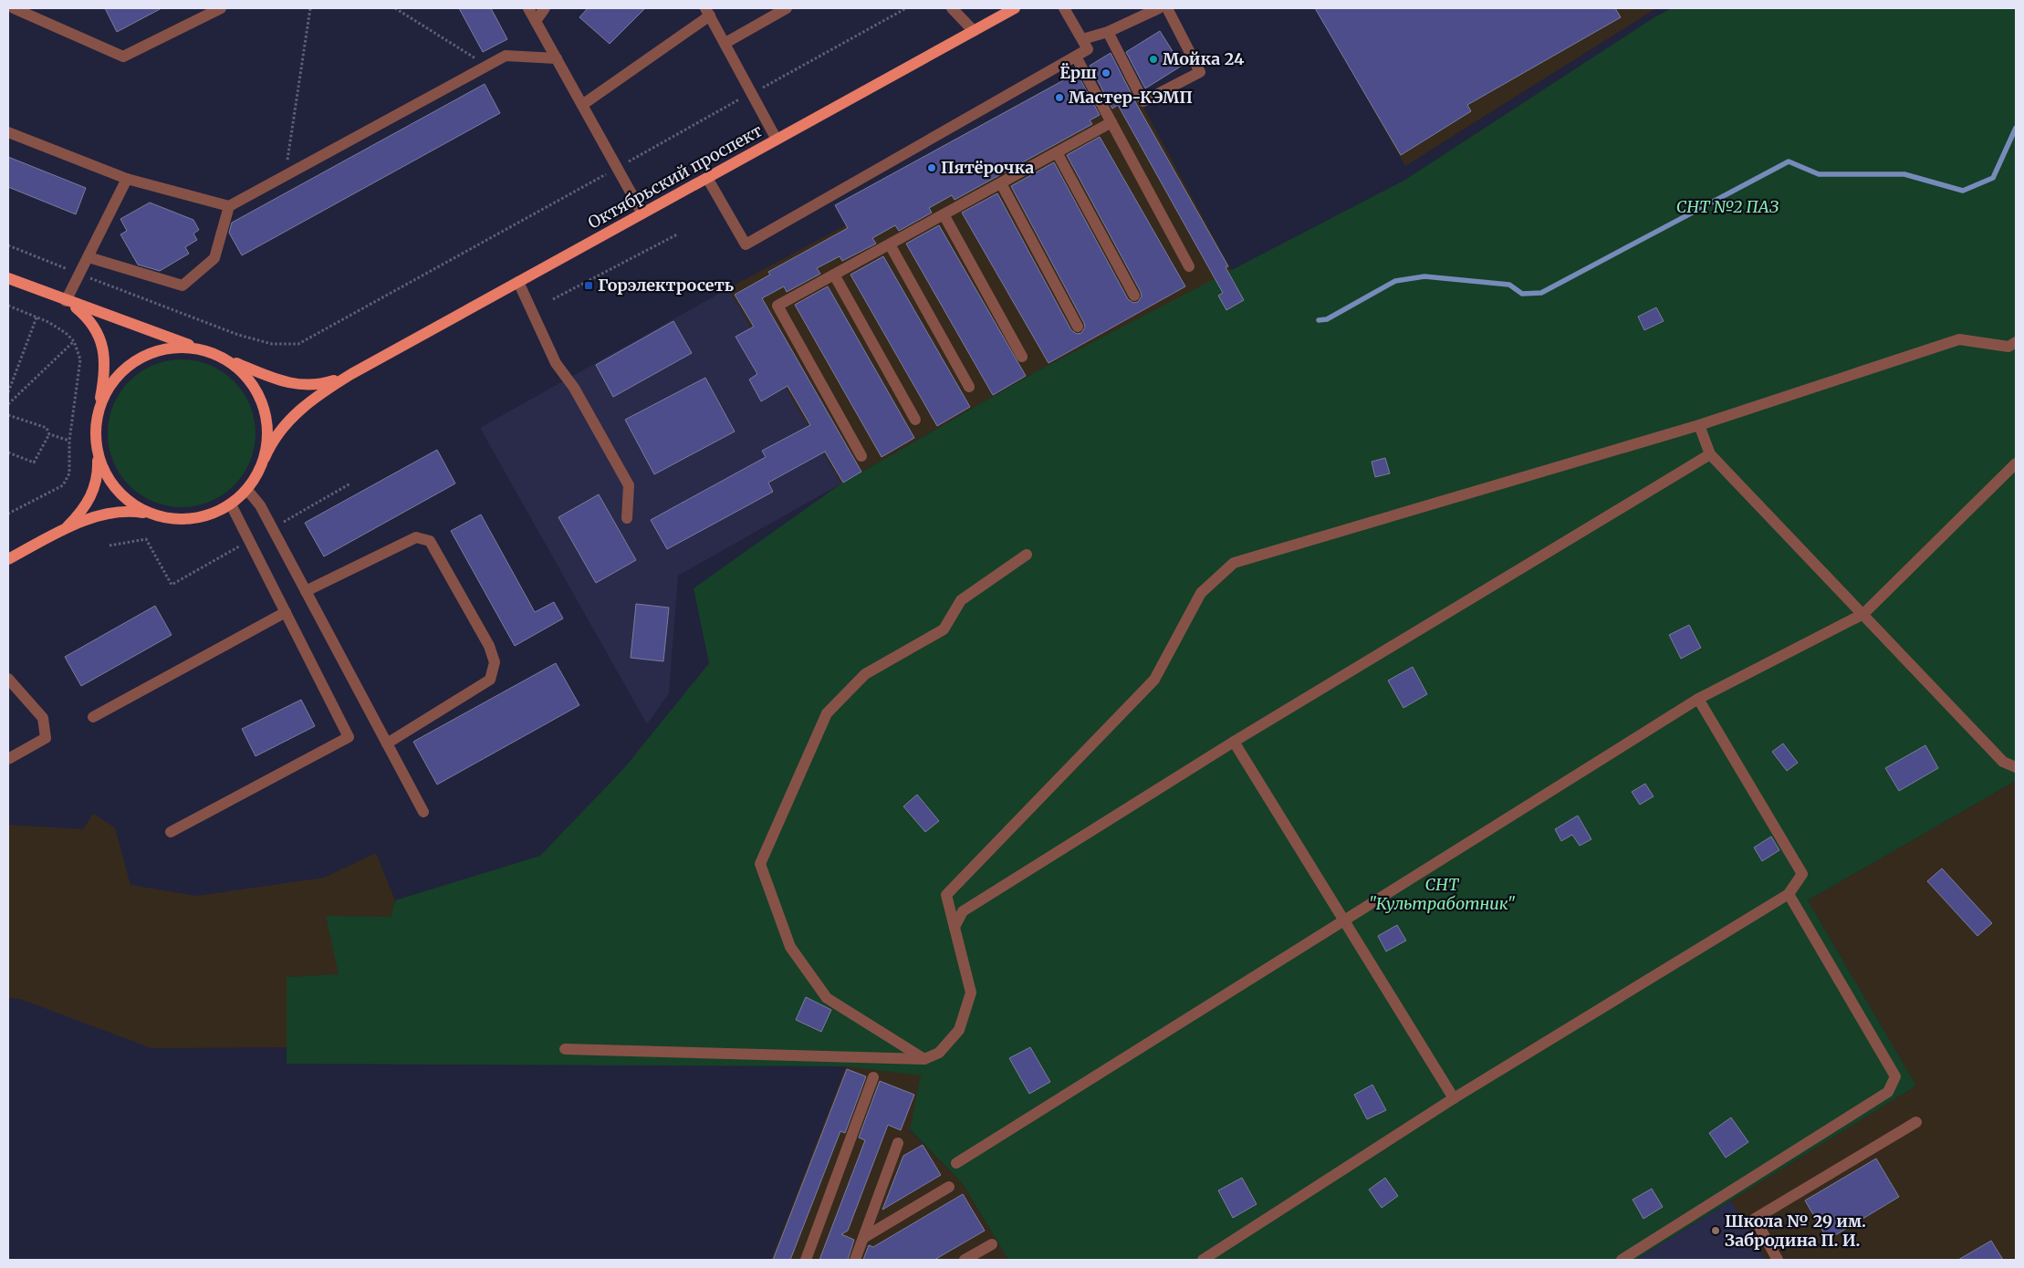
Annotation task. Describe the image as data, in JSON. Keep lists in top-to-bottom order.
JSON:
{
  "streets": {
    "main road": ["Октябрьский проспект"]
  },
  "parks": ["СНТ №2 ПАЗ", "СНТ \"Культработник\""],
  "places": {
    "other": [
      "Мойка 24",
      "Ёрш",
      "Мастер-КЭМП",
      "Пятёрочка",
      "Школа № 29 им. Забродина П. И."
    ],
    "transit": ["Горэлектросеть"]
  }
}
